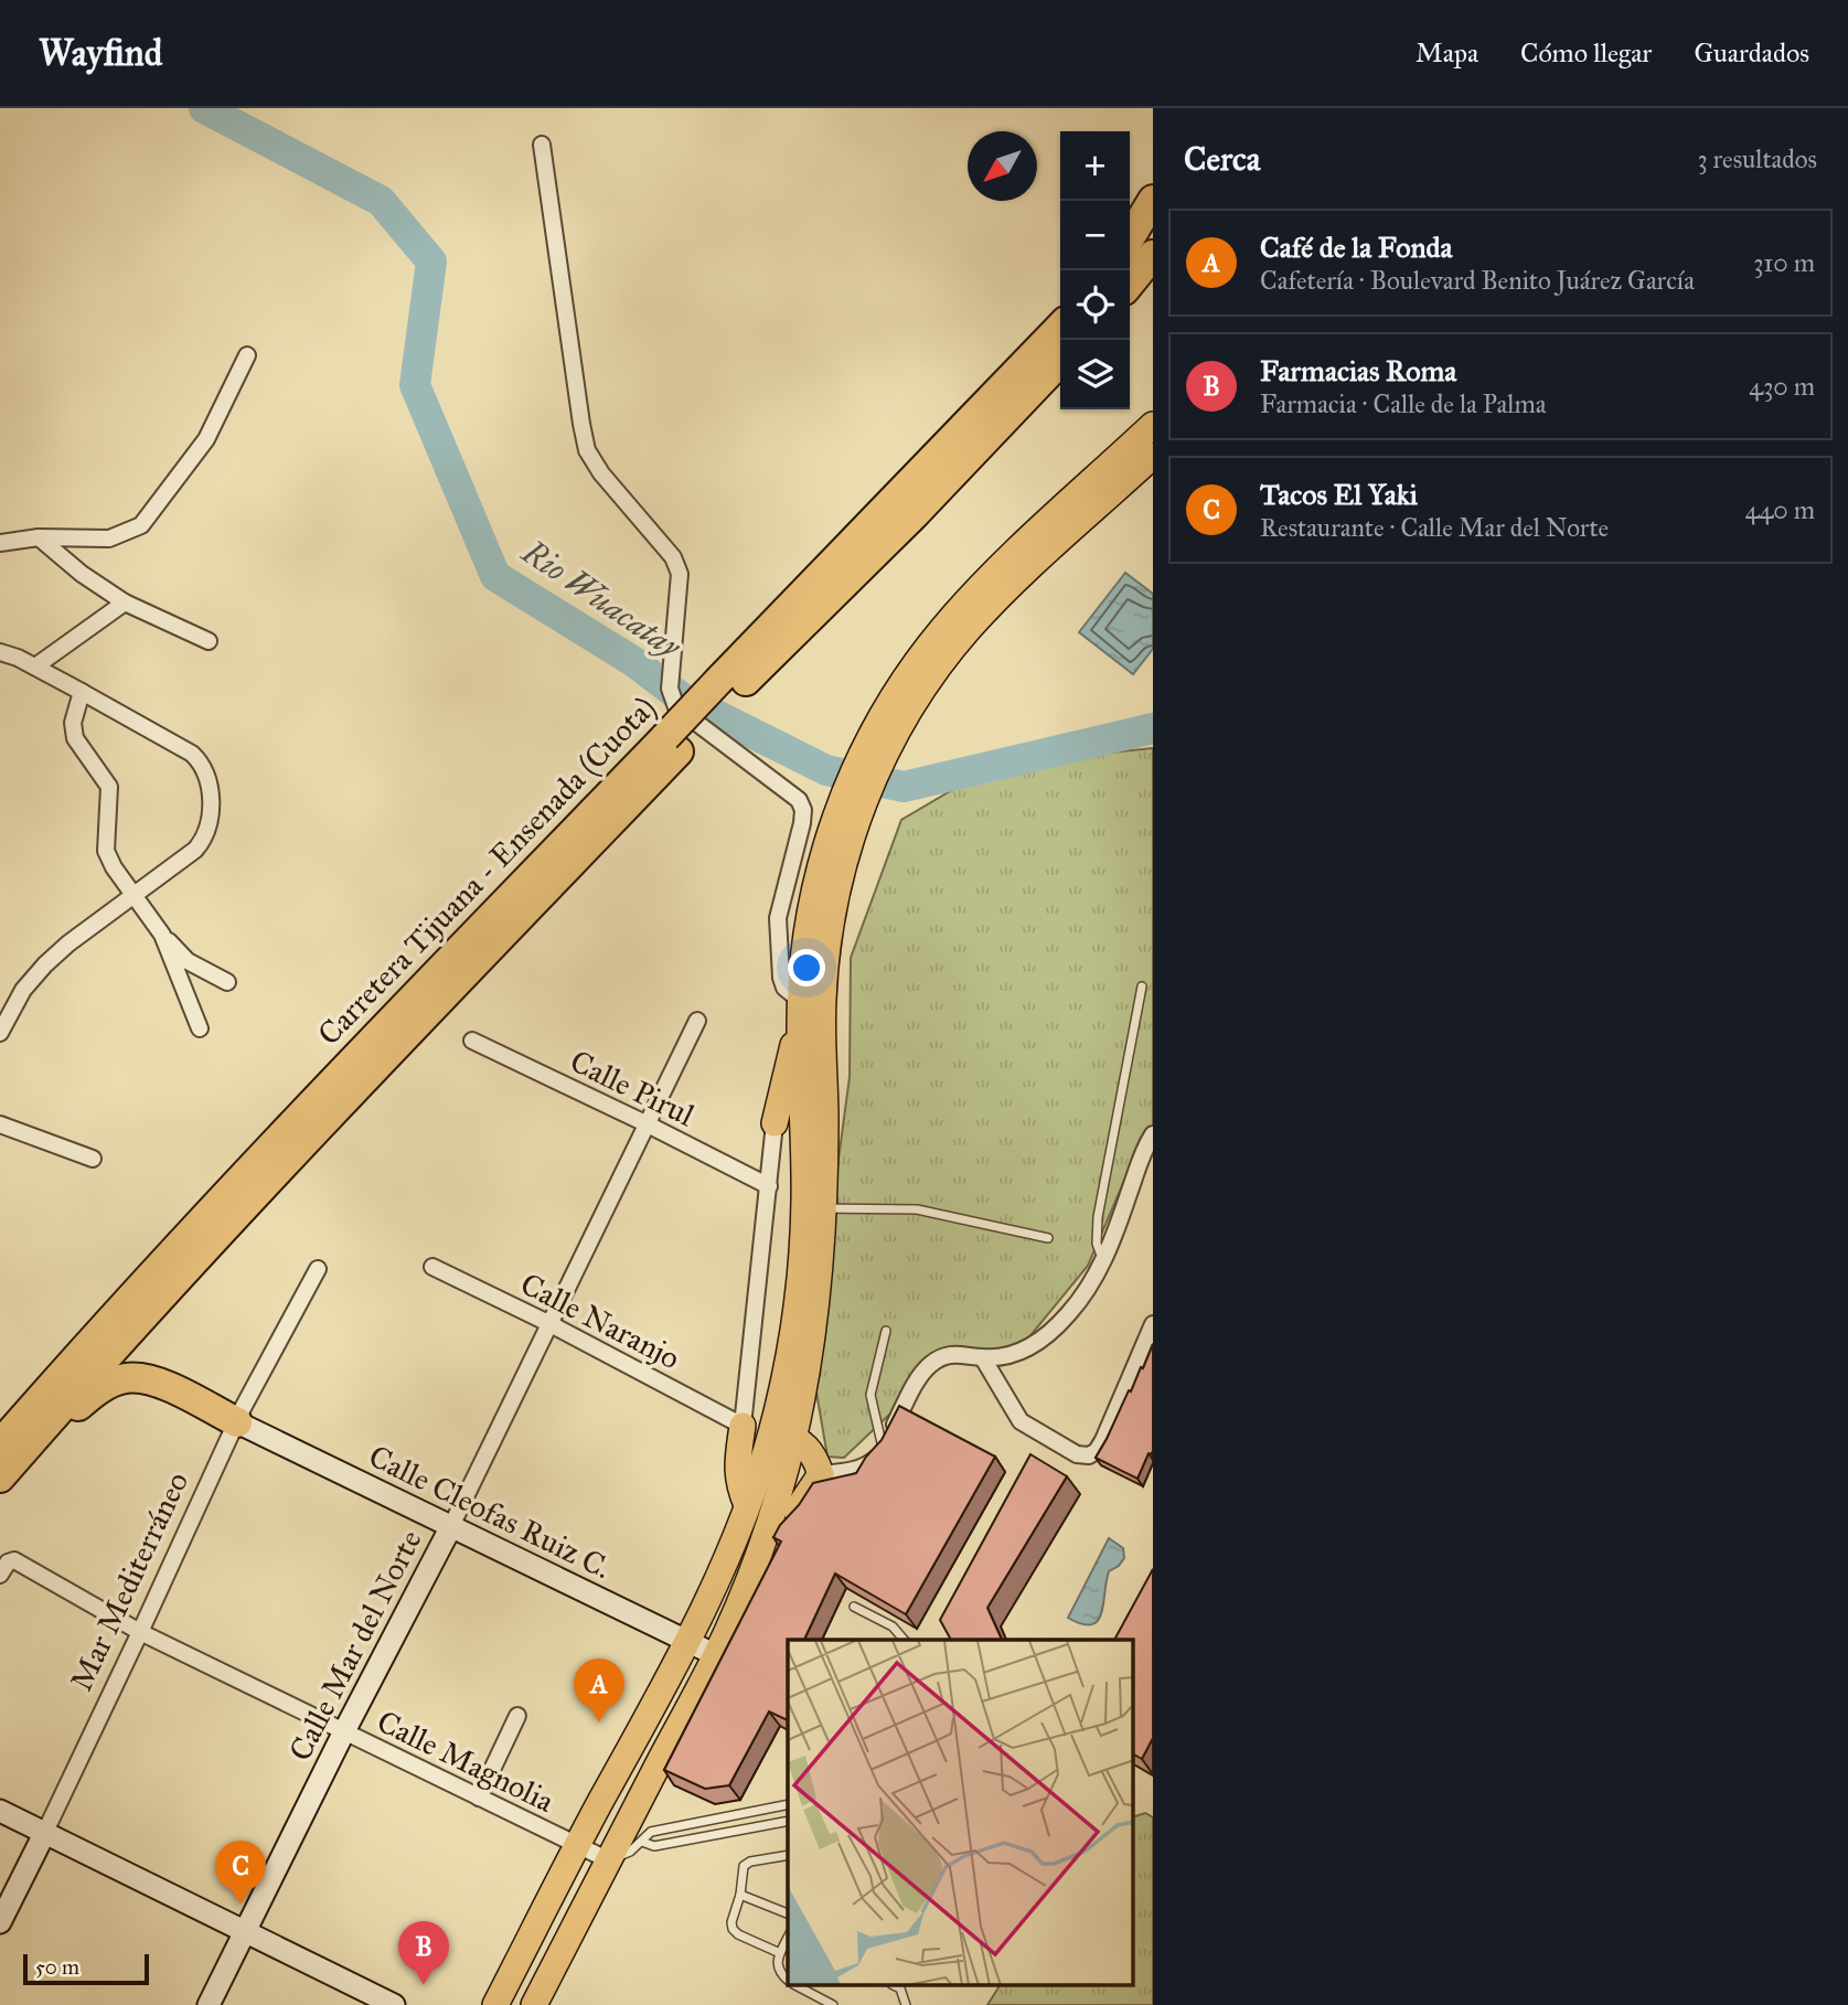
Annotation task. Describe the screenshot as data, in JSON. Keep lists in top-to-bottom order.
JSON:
{
  "streets": {
    "highway": ["Carretera Tijuana - Ensenada (Cuota)"],
    "street": [
      "Calle Pirul",
      "Calle Naranjo",
      "Calle Cleofas Ruiz C.",
      "Mar Mediterráneo",
      "Calle Mar del Norte",
      "Calle Magnolia"
    ]
  },
  "crossings": [
    ["Calle Pirul", "Calle Mar del Norte"],
    ["Calle Naranjo", "Calle Mar del Norte"],
    ["Calle Cleofas Ruiz C.", "Mar Mediterráneo"],
    ["Calle Cleofas Ruiz C.", "Calle Mar del Norte"],
    ["Mar Mediterráneo", "Calle Magnolia"],
    ["Calle Mar del Norte", "Calle Magnolia"]
  ],
  "water": ["Rio Wuacatay"],
  "scale_bar": "50 m",
  "north": "bottom left",
  "page": {
    "header": "Wayfind",
    "nav": ["Mapa", "Cómo llegar", "Guardados"],
    "heading": ["Cerca", "3 resultados"],
    "map_buttons": ["+", "−"],
    "list": [
      {
        "mark": "A",
        "name": "Café de la Fonda",
        "note": "Cafetería · Boulevard Benito Juárez García",
        "value": "310 m"
      },
      {
        "mark": "B",
        "name": "Farmacias Roma",
        "note": "Farmacia · Calle de la Palma",
        "value": "430 m"
      },
      {
        "mark": "C",
        "name": "Tacos El Yaki",
        "note": "Restaurante · Calle Mar del Norte",
        "value": "440 m"
      }
    ],
    "pins": ["A", "C", "B"],
    "scale": "50 m"
  }
}
